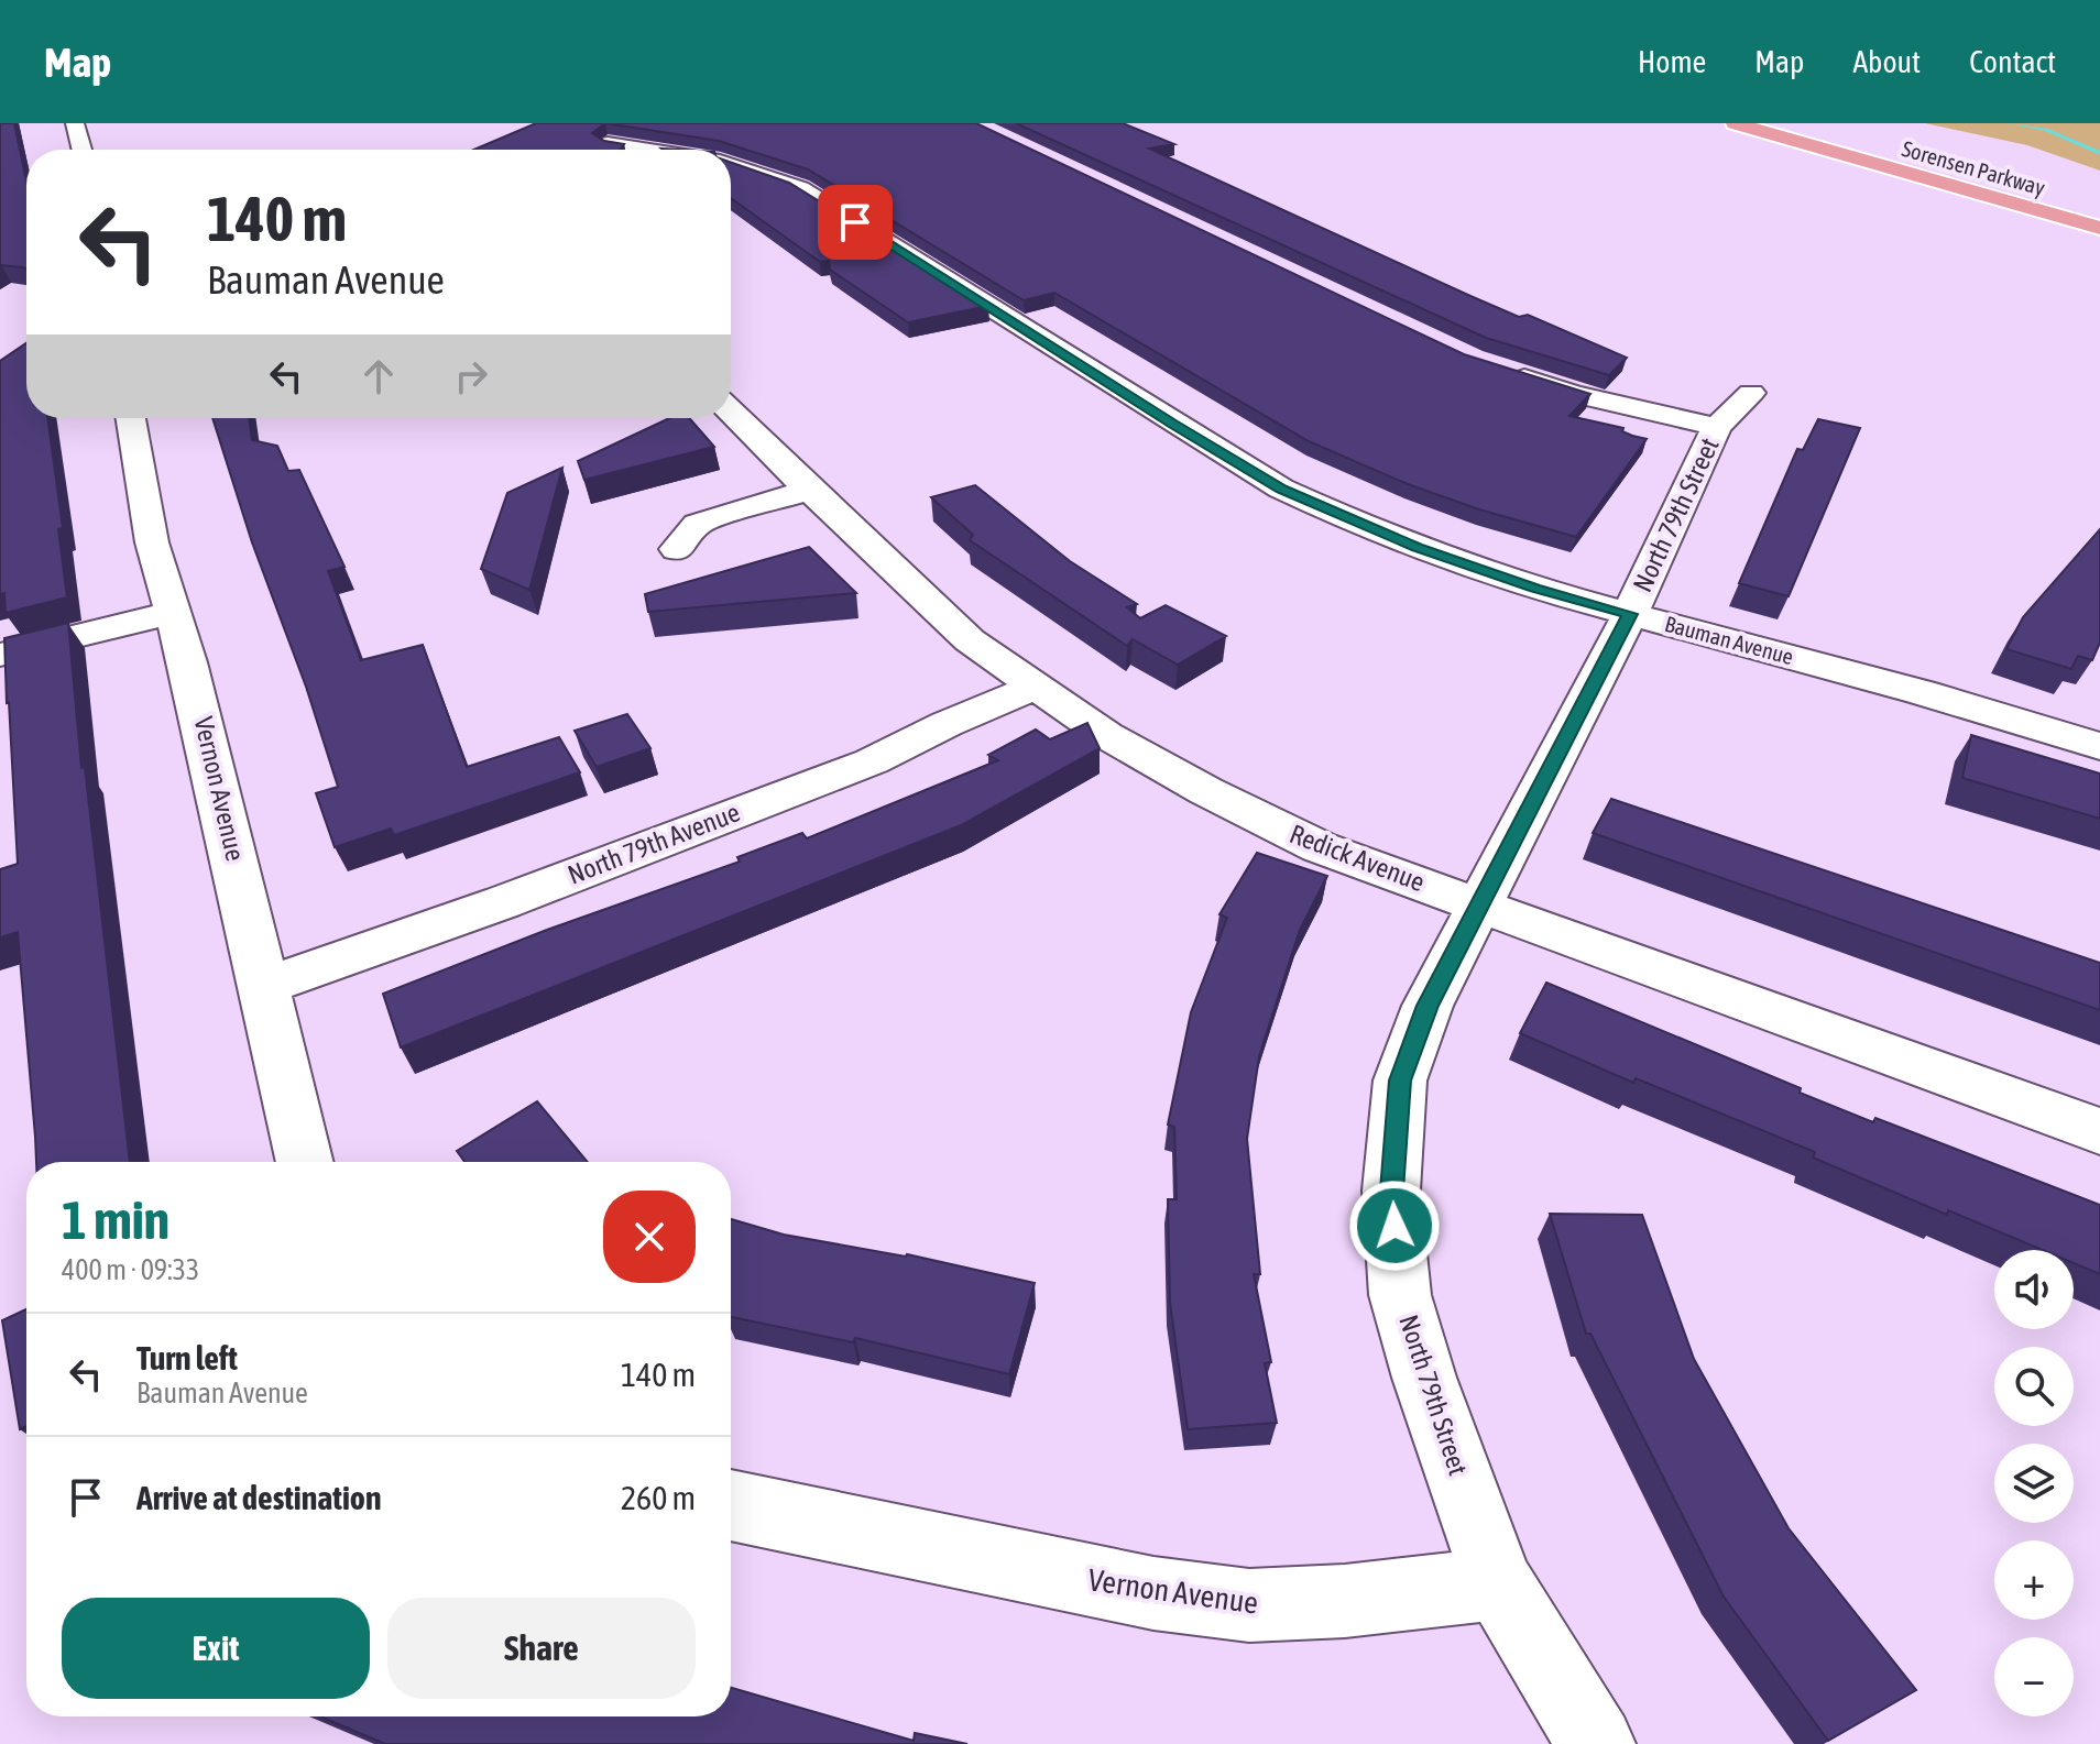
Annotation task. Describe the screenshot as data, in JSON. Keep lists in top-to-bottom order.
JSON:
{
  "streets": {
    "main road": ["Sorensen Parkway"],
    "street": [
      "North 79th Street",
      "Bauman Avenue",
      "Vernon Avenue",
      "North 79th Avenue",
      "Redick Avenue"
    ]
  },
  "crossings": [
    ["North 79th Street", "Bauman Avenue"],
    ["North 79th Street", "Vernon Avenue"],
    ["North 79th Street", "Redick Avenue"],
    ["Vernon Avenue", "North 79th Avenue"],
    ["North 79th Avenue", "Redick Avenue"]
  ],
  "page": {
    "header": "Map",
    "nav": [
      "Home",
      "Map",
      "About",
      "Contact"
    ],
    "turn": ["140 m", "Bauman Avenue"],
    "heading": ["1 min", "400 m · 09:33"],
    "map_buttons": ["+", "−"],
    "list": [
      {
        "name": "Turn left",
        "note": "Bauman Avenue",
        "value": "140 m"
      },
      {
        "name": "Arrive at destination",
        "value": "260 m"
      }
    ],
    "buttons": ["Exit", "Share"]
  }
}
